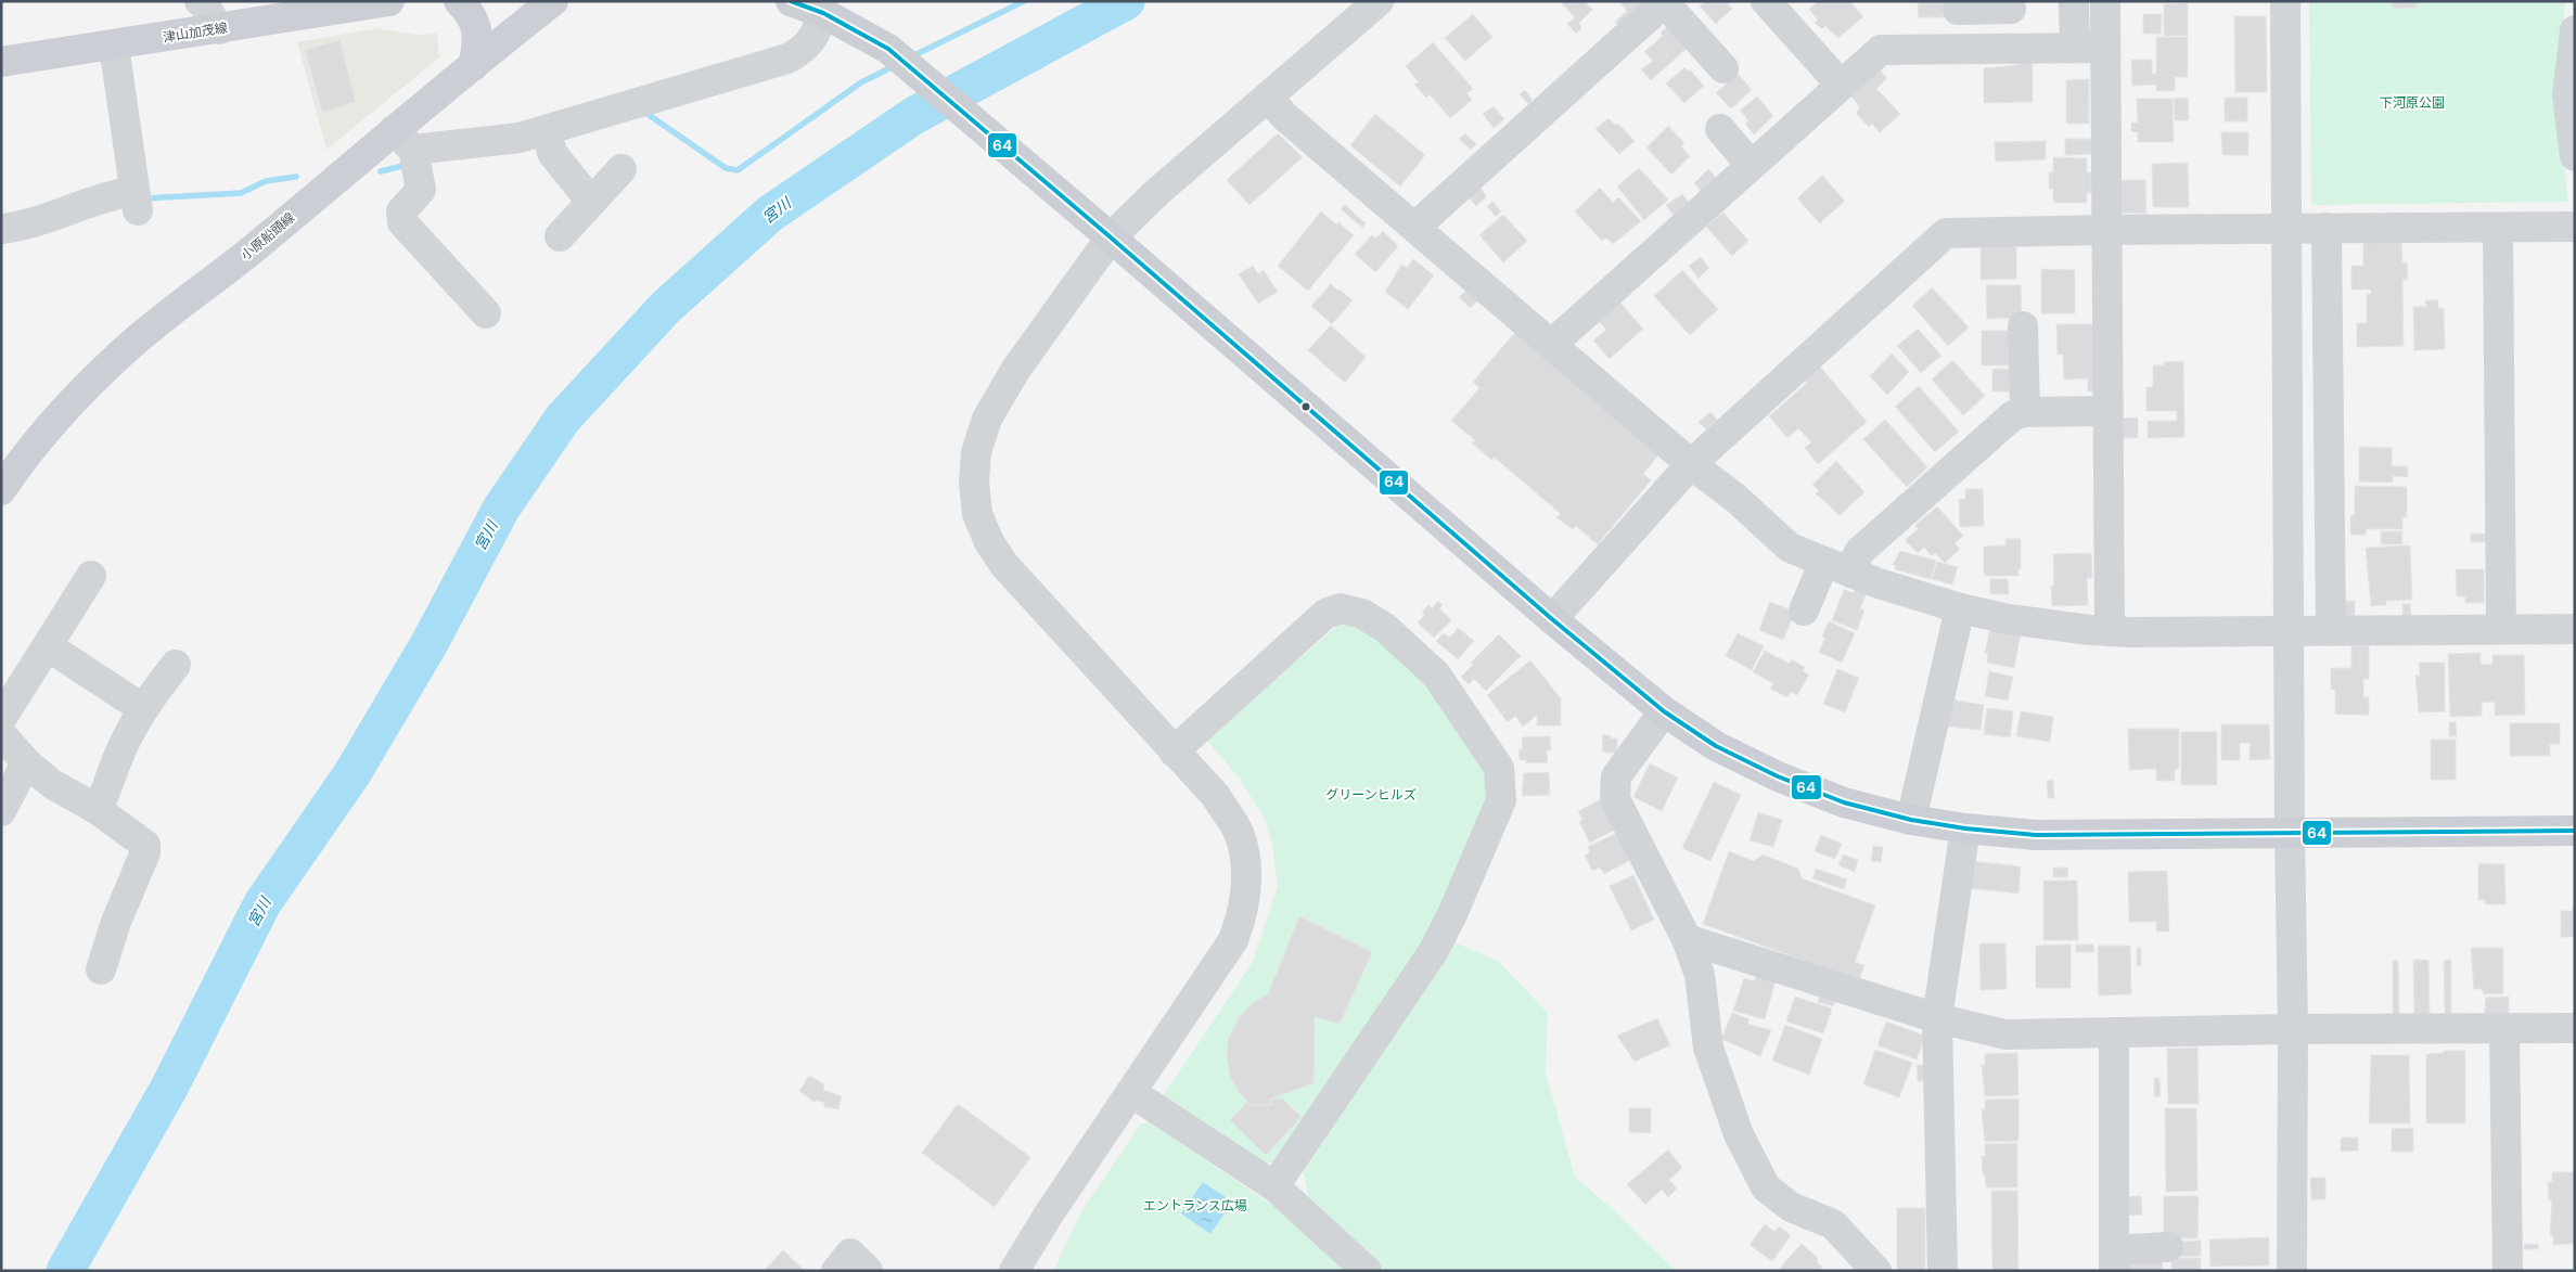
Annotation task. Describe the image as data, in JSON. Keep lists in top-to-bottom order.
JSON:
{
  "streets": {
    "main road": ["津山加茂線", "小原船頭線"]
  },
  "water": ["宮川"],
  "parks": ["下河原公園", "グリーンヒルズ", "エントランス広場"],
  "lines": ["transit line 64"]
}
